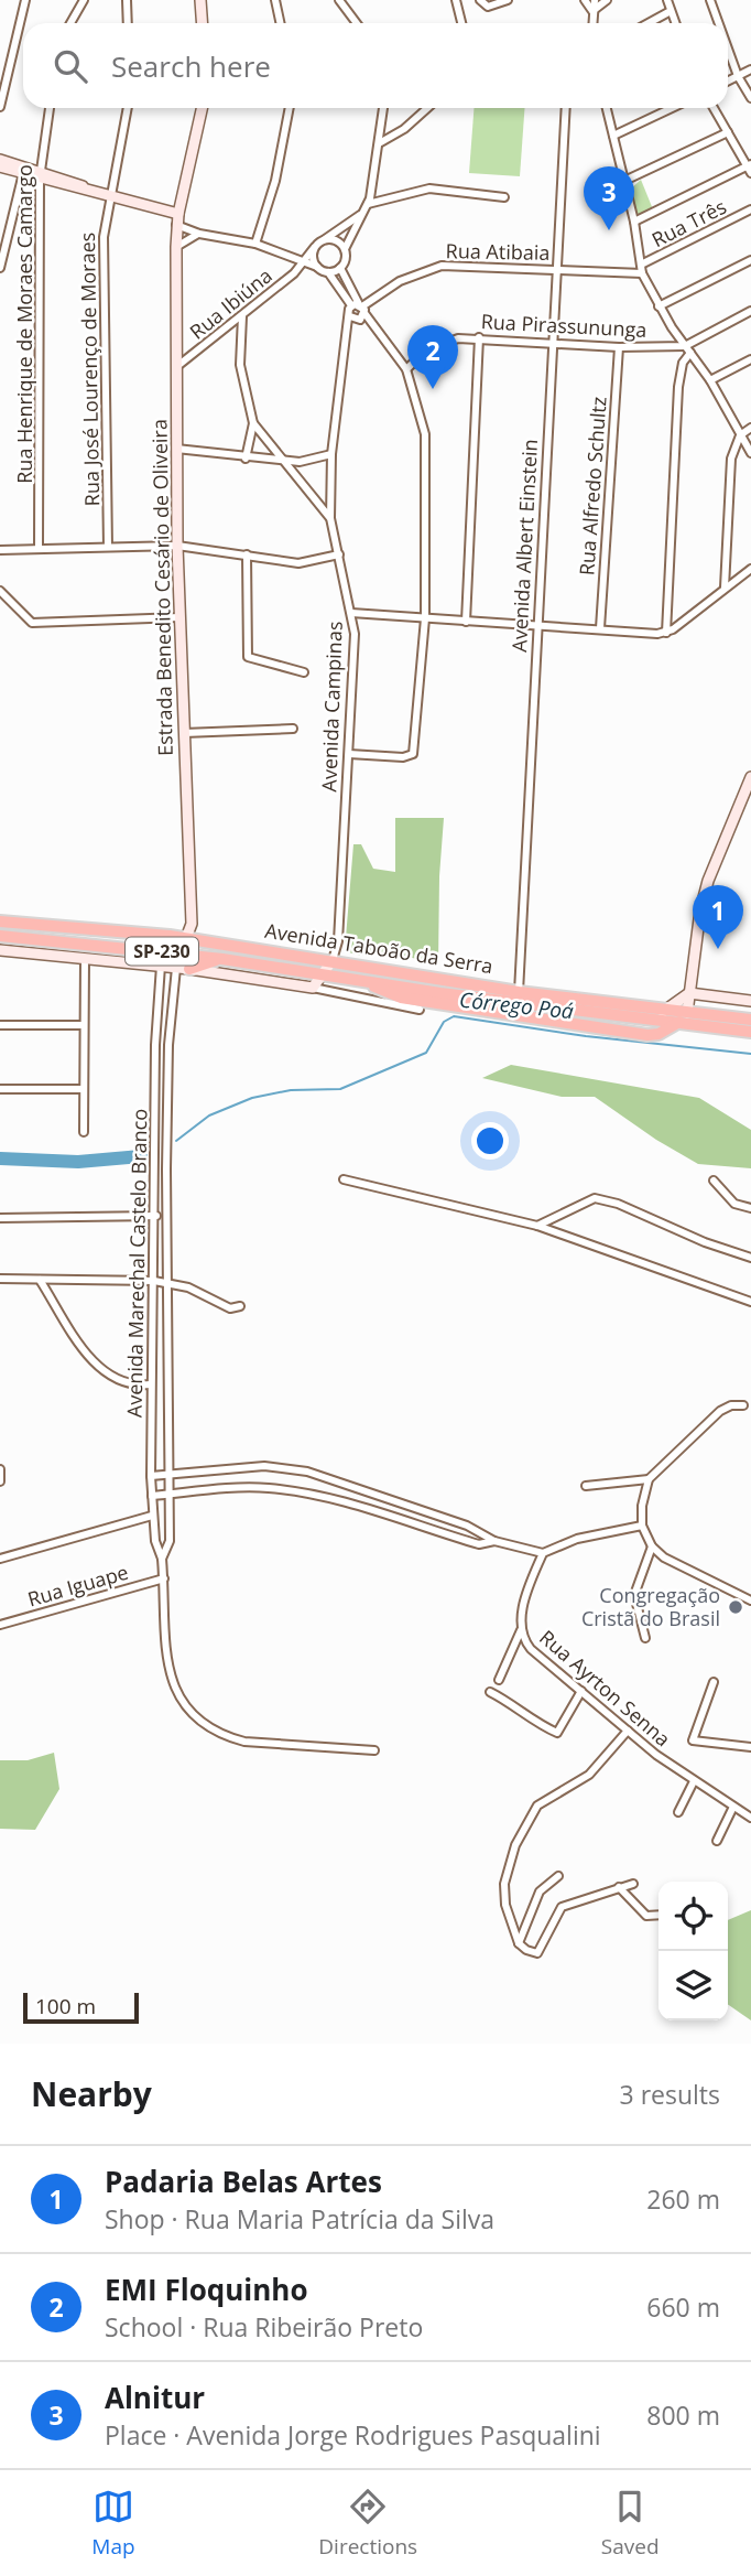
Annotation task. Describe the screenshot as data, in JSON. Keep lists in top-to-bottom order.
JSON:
{
  "streets": {
    "highway": ["Avenida Taboão da Serra", "SP-230"],
    "main road": ["Estrada Benedito Cesário de Oliveira"],
    "street": [
      "Rua Três",
      "Rua Atibaia",
      "Rua Ibiúna",
      "Rua Henrique de Moraes Camargo",
      "Rua Pirassununga",
      "Rua José Lourenço de Moraes",
      "Rua Alfredo Schultz",
      "Avenida Albert Einstein",
      "Avenida Campinas",
      "Avenida Marechal Castelo Branco",
      "Rua Iguape",
      "Rua Ayrton Senna"
    ]
  },
  "crossings": [
    ["Rua Três", "Rua Atibaia"],
    ["Rua Atibaia", "Avenida Albert Einstein"],
    ["Rua Atibaia", "Avenida Campinas"],
    ["Rua Ibiúna", "Estrada Benedito Cesário de Oliveira"],
    ["Rua Pirassununga", "Rua Alfredo Schultz"],
    ["Rua Pirassununga", "Avenida Albert Einstein"],
    ["Avenida Albert Einstein", "Avenida Taboão da Serra"],
    ["Estrada Benedito Cesário de Oliveira", "Avenida Taboão da Serra"],
    ["Avenida Campinas", "Avenida Taboão da Serra"],
    ["Avenida Marechal Castelo Branco", "Rua Iguape"]
  ],
  "water": ["Córrego Poá"],
  "places": ["Congregação Cristã do Brasil"],
  "scale_bar": "100 m",
  "page": {
    "search": "Search here",
    "pins": ["3", "2", "1"],
    "scale": "100 m",
    "heading": ["Nearby", "3 results"],
    "list": [
      {
        "mark": "1",
        "name": "Padaria Belas Artes",
        "note": "Shop · Rua Maria Patrícia da Silva",
        "value": "260 m"
      },
      {
        "mark": "2",
        "name": "EMI Floquinho",
        "note": "School · Rua Ribeirão Preto",
        "value": "660 m"
      },
      {
        "mark": "3",
        "name": "Alnitur",
        "note": "Place · Avenida Jorge Rodrigues Pasqualini",
        "value": "800 m"
      }
    ],
    "nav": ["Map", "Directions", "Saved"]
  }
}
